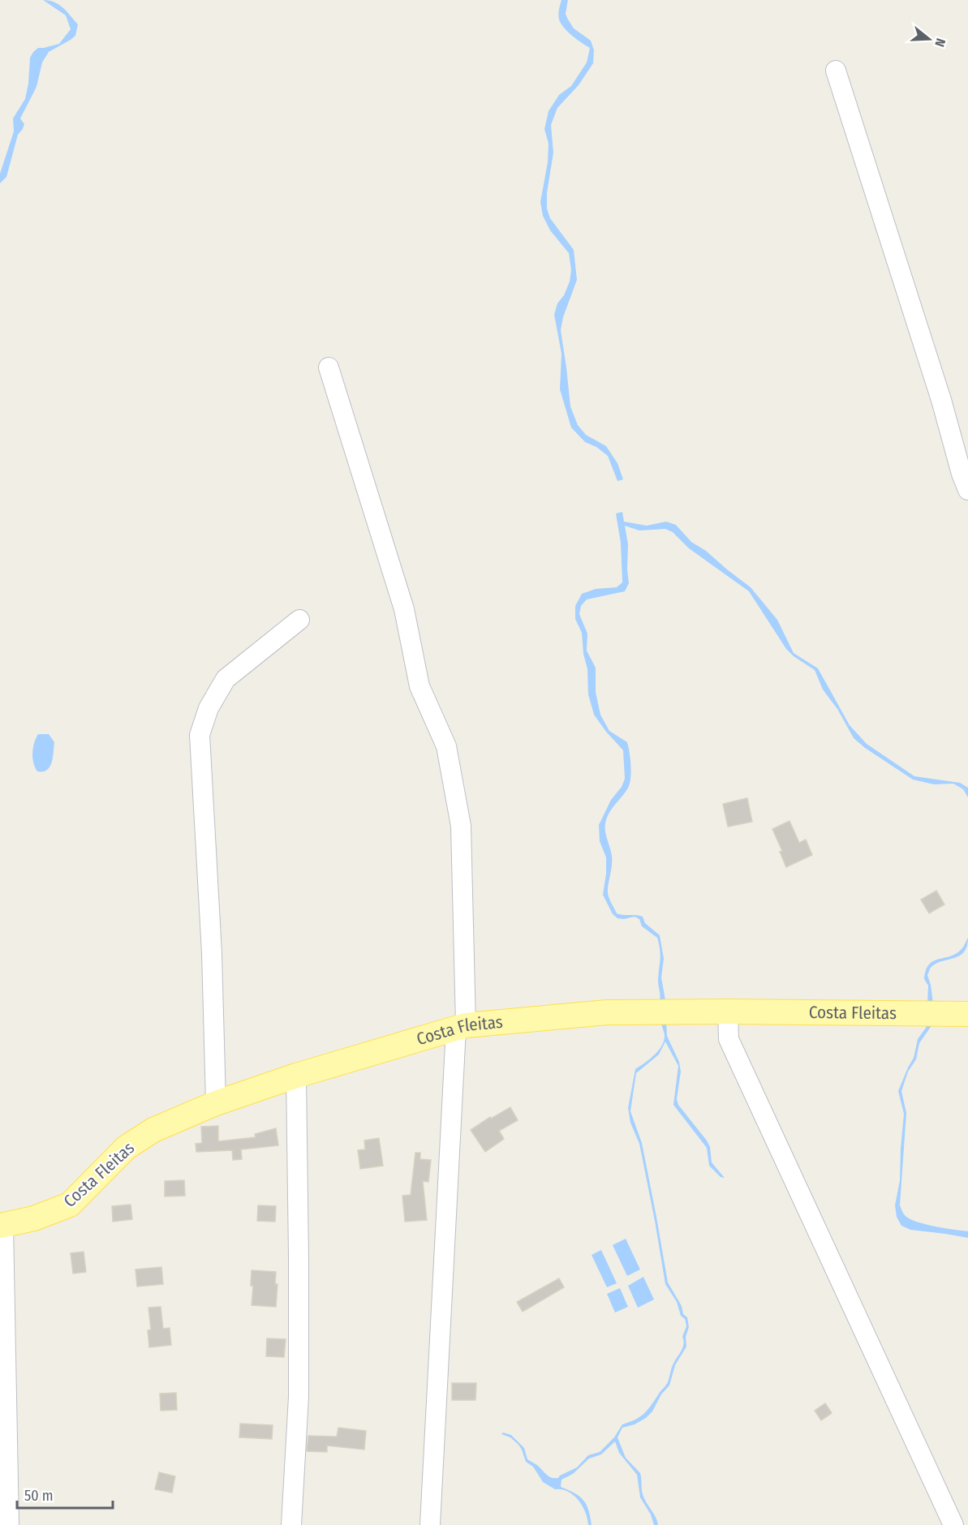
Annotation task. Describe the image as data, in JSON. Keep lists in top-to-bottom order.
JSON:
{
  "streets": {
    "main road": ["Costa Fleitas"]
  },
  "scale_bar": "50 m",
  "north": "right"
}
